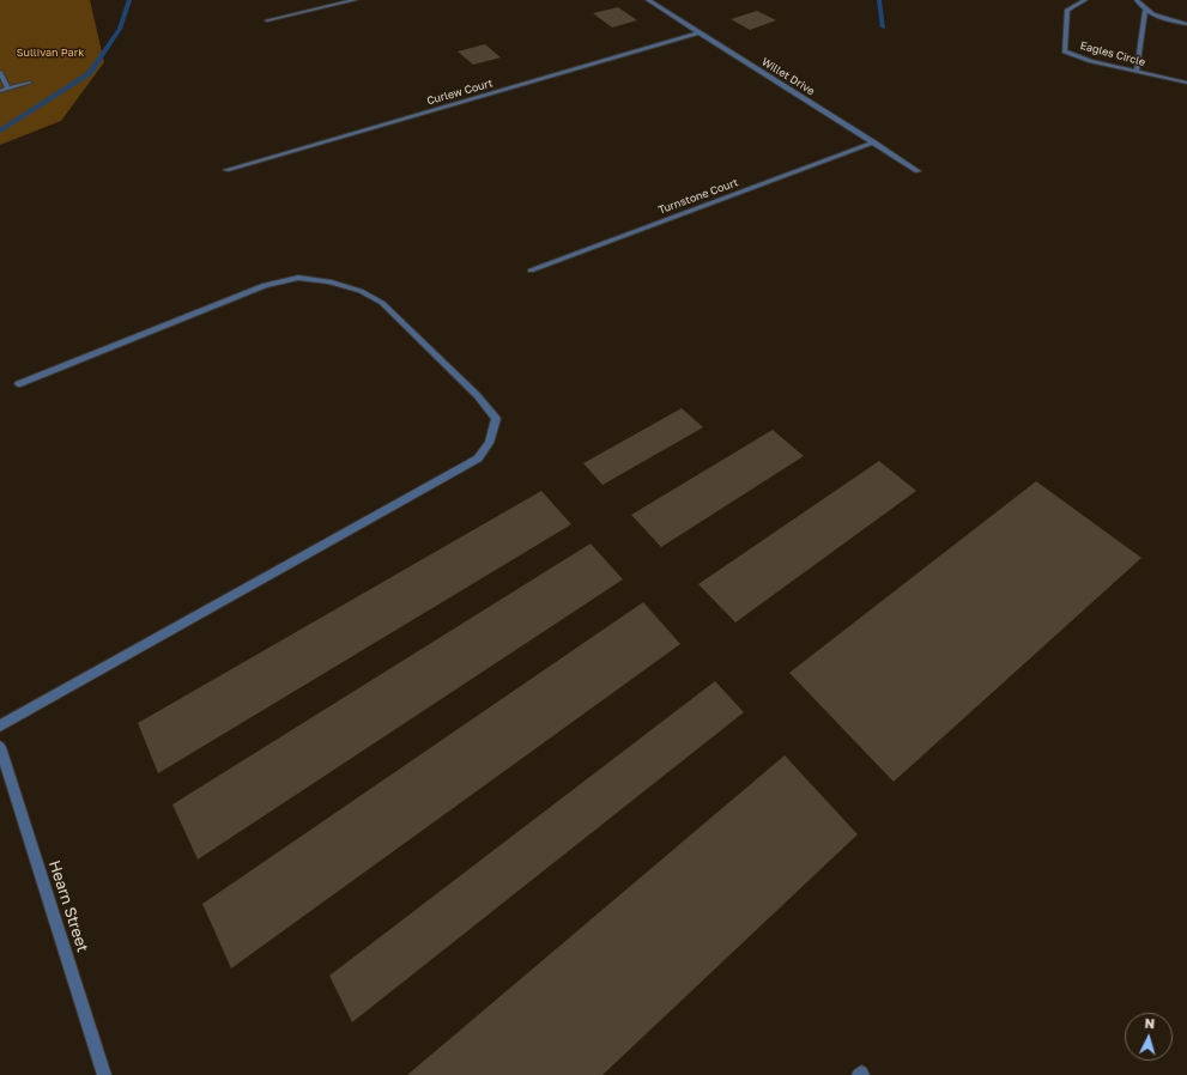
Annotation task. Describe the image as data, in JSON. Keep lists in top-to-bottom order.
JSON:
{
  "streets": {
    "street": [
      "Eagles Circle",
      "Willet Drive",
      "Curlew Court",
      "Turnstone Court",
      "Hearn Street"
    ]
  },
  "crossings": [
    ["Willet Drive", "Curlew Court"],
    ["Willet Drive", "Turnstone Court"]
  ],
  "parks": ["Sullivan Park"],
  "north": "top"
}
